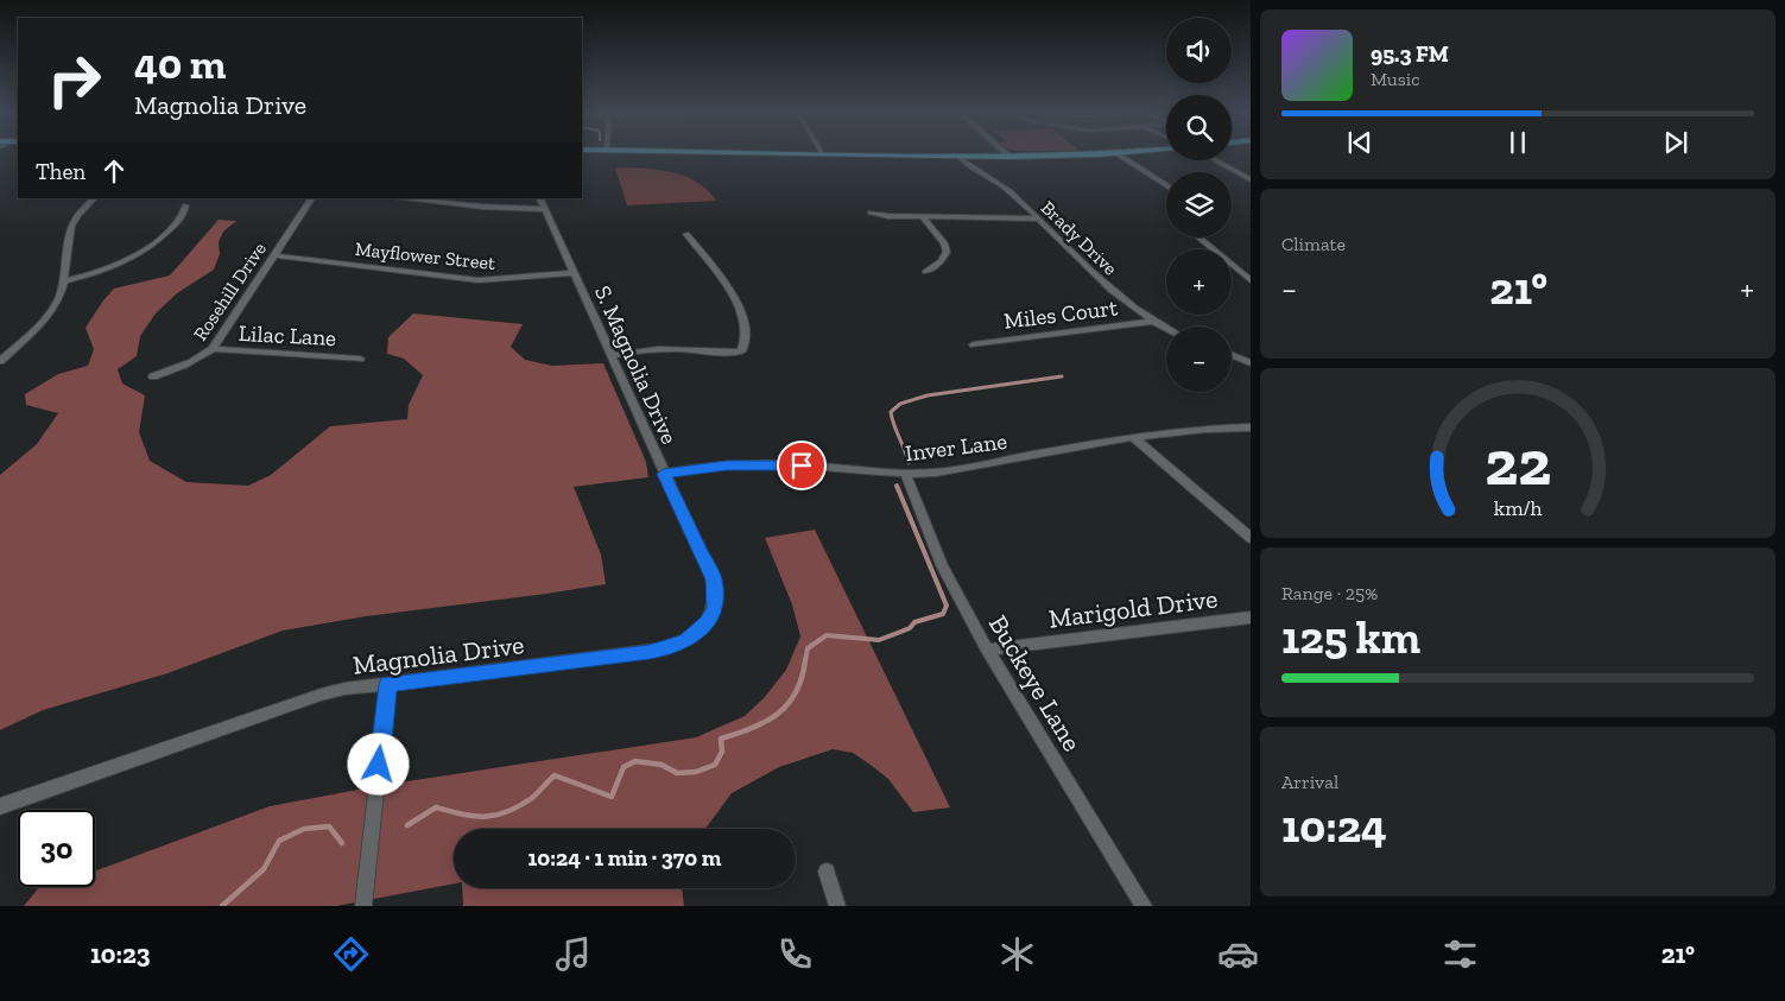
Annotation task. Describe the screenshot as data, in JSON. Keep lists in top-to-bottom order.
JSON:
{
  "streets": {
    "street": [
      "Brady Drive",
      "Mayflower Street",
      "Rosehill Drive",
      "Miles Court",
      "Lilac Lane",
      "S. Magnolia Drive",
      "Inver Lane",
      "Marigold Drive",
      "Magnolia Drive",
      "Buckeye Lane"
    ]
  },
  "crossings": [
    ["Brady Drive", "Miles Court"],
    ["Mayflower Street", "Rosehill Drive"],
    ["Mayflower Street", "S. Magnolia Drive"],
    ["Rosehill Drive", "Lilac Lane"],
    ["S. Magnolia Drive", "Inver Lane"],
    ["S. Magnolia Drive", "Magnolia Drive"],
    ["Inver Lane", "Buckeye Lane"],
    ["Marigold Drive", "Buckeye Lane"]
  ],
  "page": {
    "map_buttons": ["+", "−"],
    "turn": ["40 m", "Magnolia Drive"],
    "song": ["95.3 FM", "Music"],
    "then": "Then",
    "tile": [
      "Climate",
      ["Range · 25%", "125 km"],
      ["Arrival", "10:24"]
    ],
    "heat": ["−", "21°", "+"],
    "limit": "30",
    "trip": "10:24 · 1 min · 370 m",
    "tabs": ["10:23", "21°"],
    "gauge": ["22", "km/h"]
  }
}
